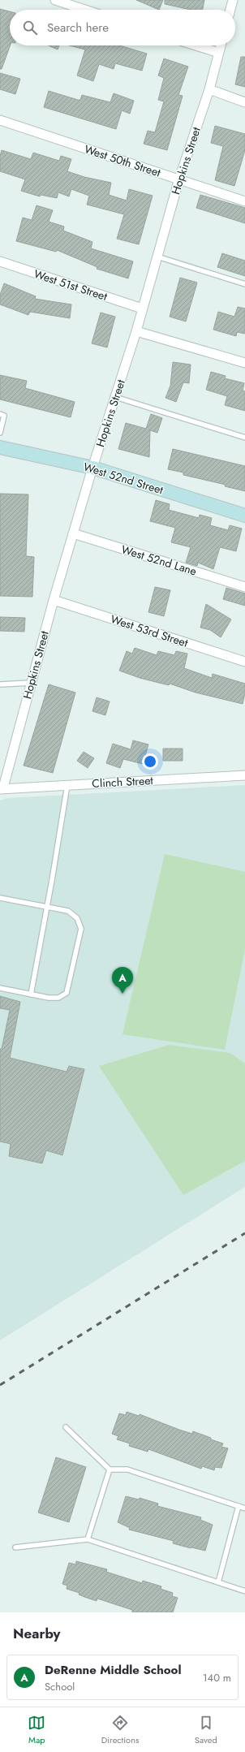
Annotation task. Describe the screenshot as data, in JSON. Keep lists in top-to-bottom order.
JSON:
{
  "streets": {
    "main road": ["West 52nd Street"],
    "street": [
      "West 50th Street",
      "Hopkins Street",
      "West 51st Street",
      "West 52nd Lane",
      "West 53rd Street",
      "Clinch Street"
    ]
  },
  "crossings": [
    ["West 50th Street", "Hopkins Street"],
    ["Hopkins Street", "West 51st Street"],
    ["Hopkins Street", "West 52nd Street"],
    ["Hopkins Street", "West 52nd Lane"],
    ["Hopkins Street", "West 53rd Street"],
    ["Hopkins Street", "Clinch Street"]
  ],
  "page": {
    "search": "Search here",
    "pins": "A",
    "heading": "Nearby",
    "list": [
      {
        "mark": "A",
        "name": "DeRenne Middle School",
        "note": "School",
        "value": "140 m"
      }
    ],
    "nav": ["Map", "Directions", "Saved"]
  }
}
